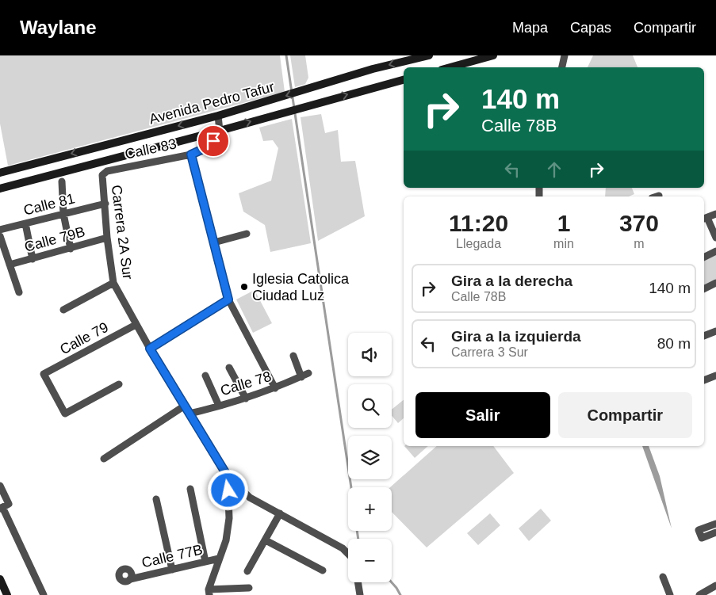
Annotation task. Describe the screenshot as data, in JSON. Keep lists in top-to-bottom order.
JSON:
{
  "streets": {
    "main road": ["Avenida Pedro Tafur"],
    "street": [
      "Calle 83",
      "Calle 81",
      "Carrera 2A Sur",
      "Calle 79B",
      "Calle 79",
      "Calle 78",
      "Calle 77B"
    ]
  },
  "crossings": [
    ["Avenida Pedro Tafur", "Calle 83"],
    ["Calle 83", "Carrera 2A Sur"],
    ["Calle 81", "Carrera 2A Sur"],
    ["Carrera 2A Sur", "Calle 79B"],
    ["Carrera 2A Sur", "Calle 79"],
    ["Carrera 2A Sur", "Calle 78"]
  ],
  "places": ["Iglesia Catolica Ciudad Luz"],
  "page": {
    "header": "Waylane",
    "nav": ["Mapa", "Capas", "Compartir"],
    "turn": ["140 m", "Calle 78B"],
    "eta": [
      "11:20",
      "Llegada",
      "1",
      "min",
      "370",
      "m"
    ],
    "list": [
      {
        "name": "Gira a la derecha",
        "note": "Calle 78B",
        "value": "140 m"
      },
      {
        "name": "Gira a la izquierda",
        "note": "Carrera 3 Sur",
        "value": "80 m"
      }
    ],
    "map_buttons": ["+", "−"],
    "buttons": ["Salir", "Compartir"]
  }
}
